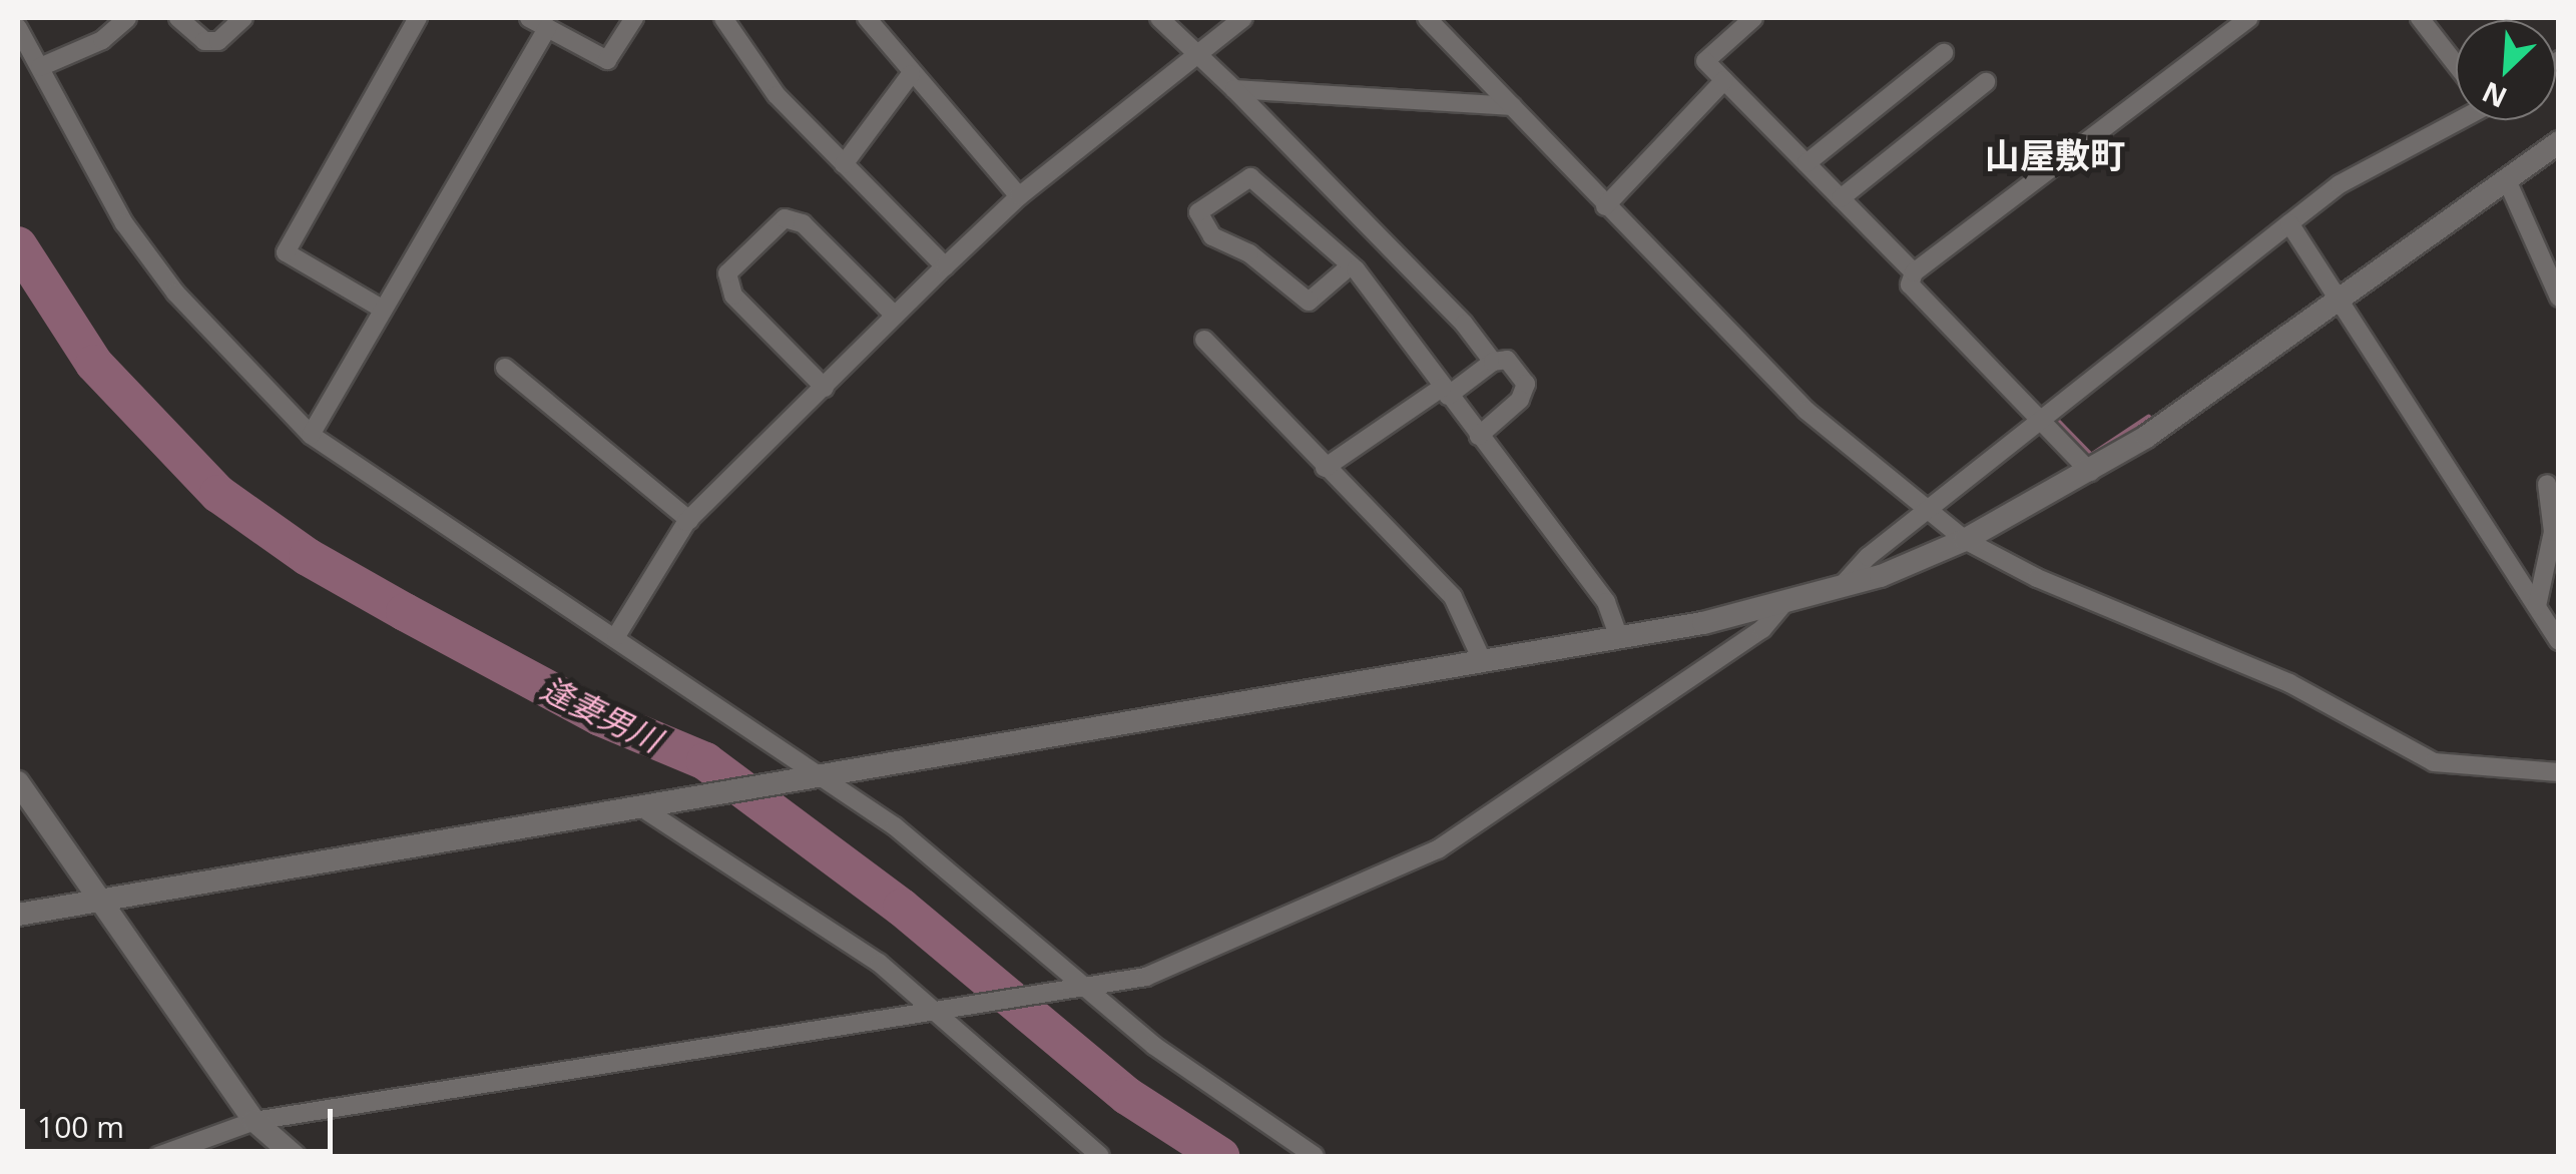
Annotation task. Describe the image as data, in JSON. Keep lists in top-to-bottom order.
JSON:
{
  "districts": ["山屋敷町"],
  "water": ["逢妻男川"],
  "scale_bar": "100 m",
  "north": "bottom left"
}
